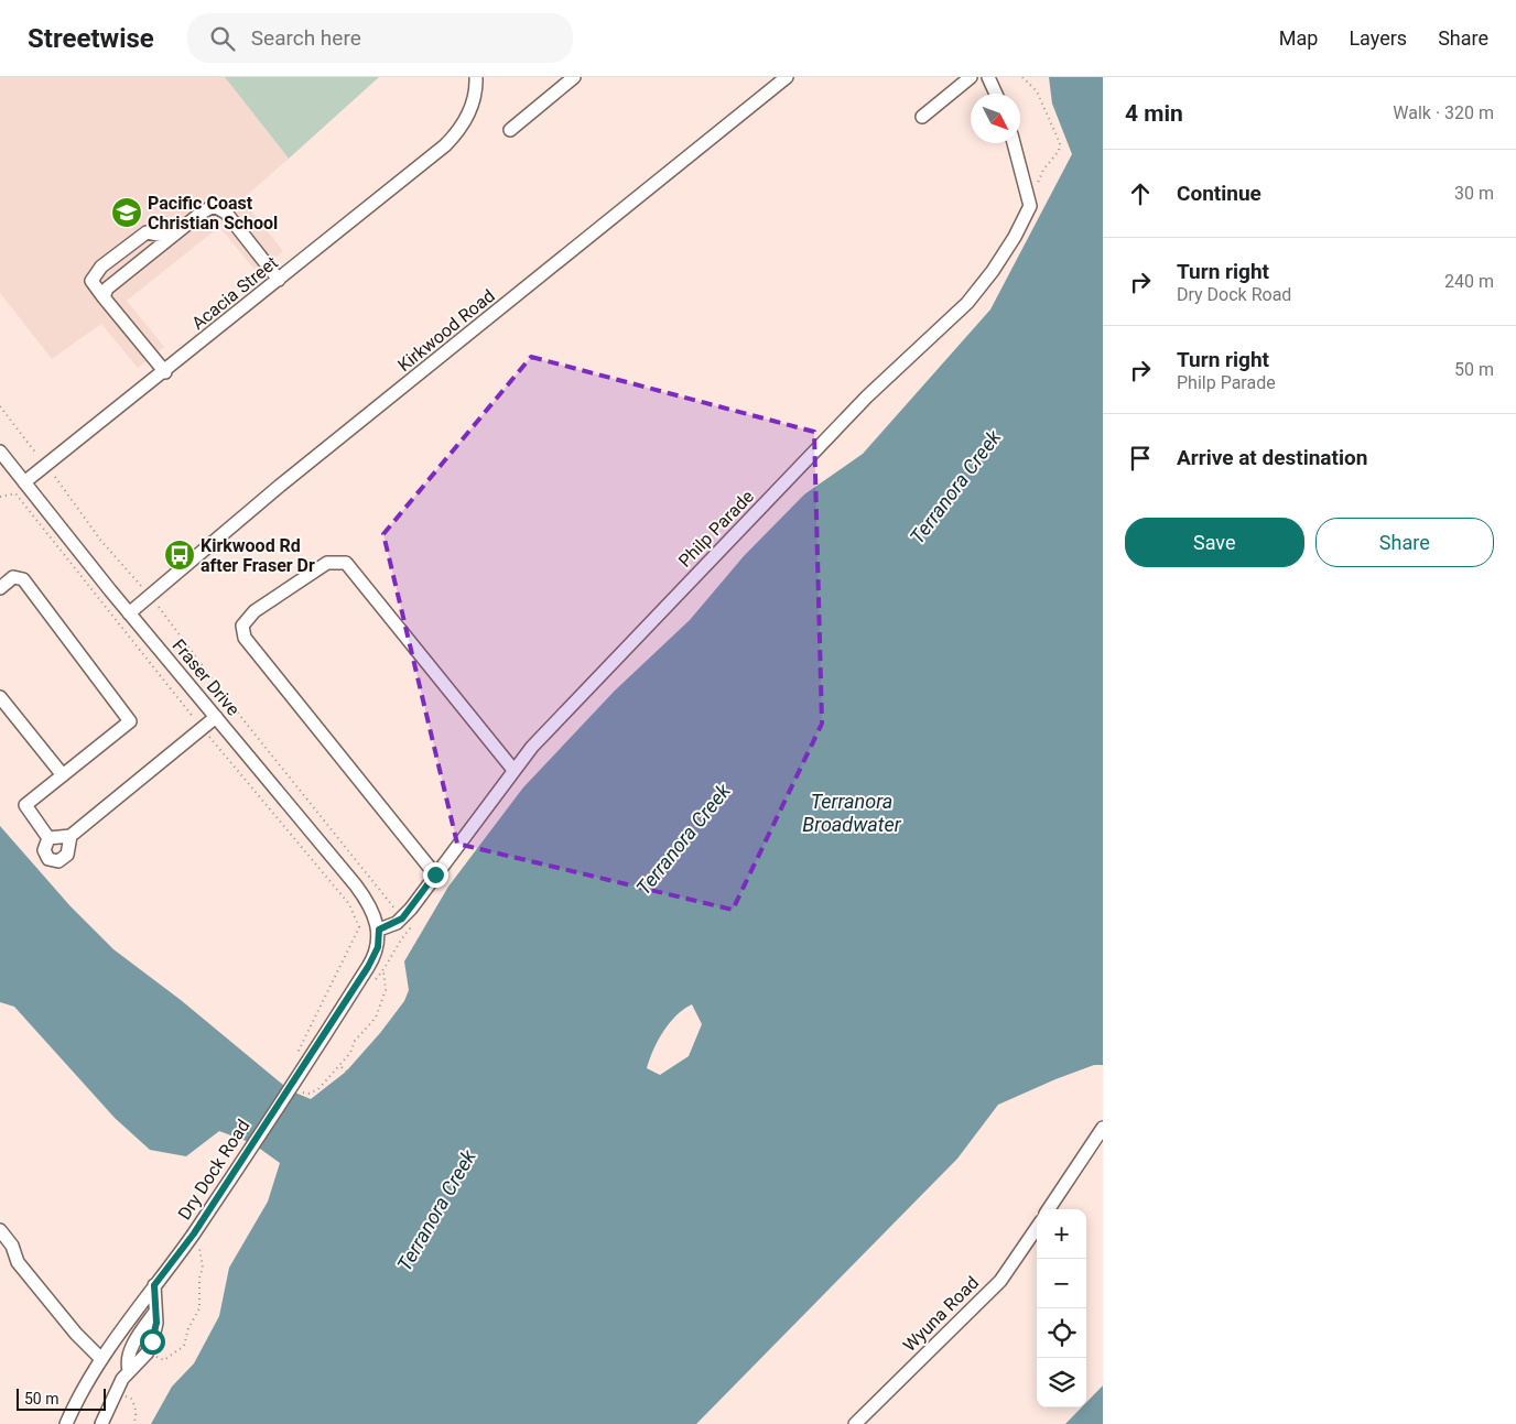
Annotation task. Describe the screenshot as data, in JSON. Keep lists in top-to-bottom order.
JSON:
{
  "streets": {
    "street": [
      "Acacia Street",
      "Kirkwood Road",
      "Philp Parade",
      "Fraser Drive",
      "Dry Dock Road",
      "Wyuna Road"
    ]
  },
  "crossings": [
    ["Acacia Street", "Fraser Drive"],
    ["Kirkwood Road", "Fraser Drive"],
    ["Philp Parade", "Fraser Drive"],
    ["Philp Parade", "Dry Dock Road"],
    ["Fraser Drive", "Dry Dock Road"]
  ],
  "water": ["Terranora Creek", "Terranora Broadwater"],
  "places": {
    "school or university": ["Pacific Coast Christian School"],
    "bus stop": ["Kirkwood Rd after Fraser Dr"]
  },
  "scale_bar": "50 m",
  "north": "bottom right",
  "page": {
    "header": "Streetwise",
    "search": "Search here",
    "nav": ["Map", "Layers", "Share"],
    "heading": ["4 min", "Walk · 320 m"],
    "list": [
      ["Continue", "30 m"],
      ["Turn right", "Dry Dock Road", "240 m"],
      ["Turn right", "Philp Parade", "50 m"],
      "Arrive at destination"
    ],
    "buttons": ["Save", "Share"],
    "map_buttons": ["+", "−"],
    "scale": "50 m"
  }
}
